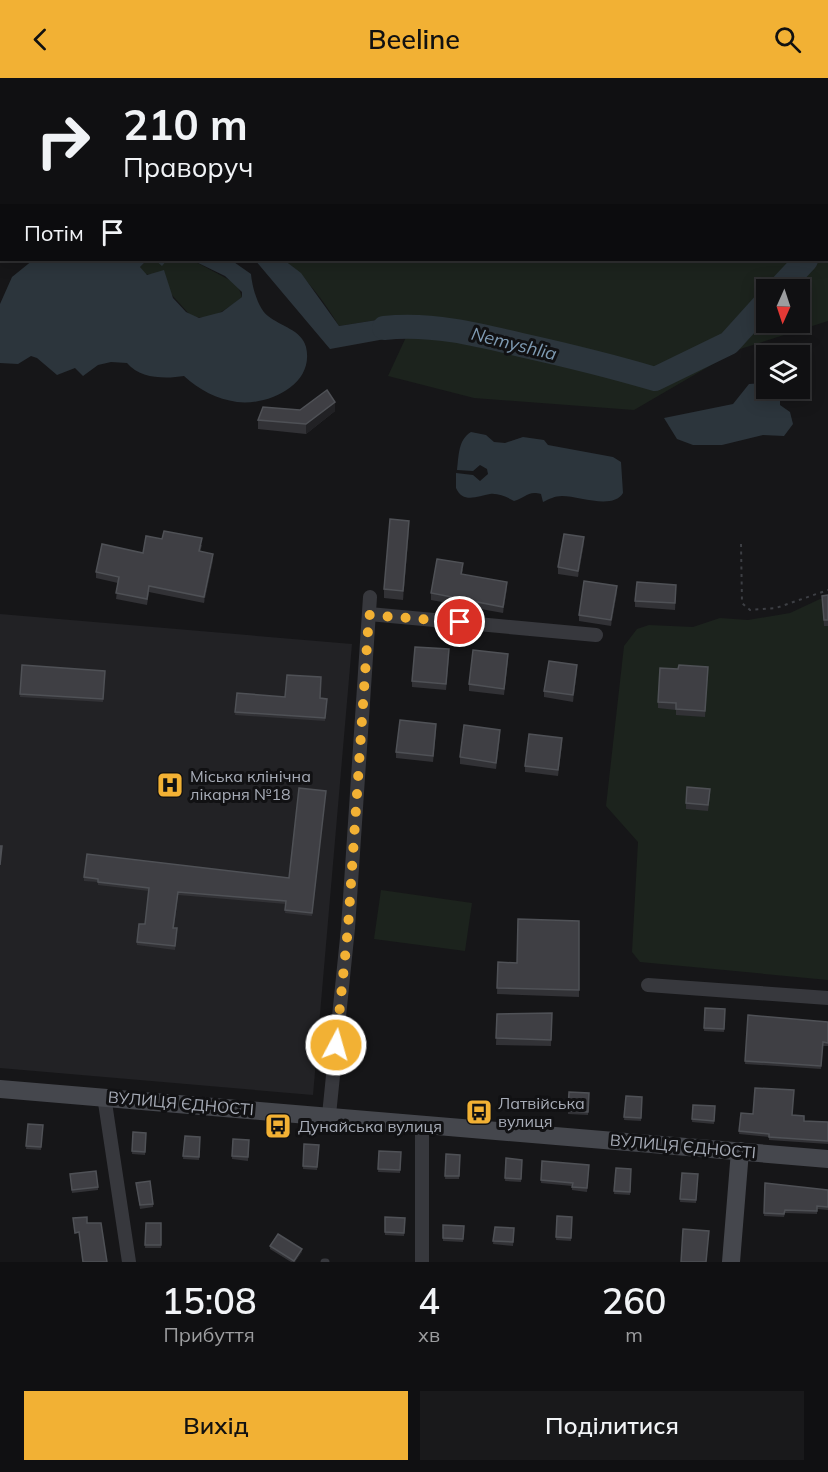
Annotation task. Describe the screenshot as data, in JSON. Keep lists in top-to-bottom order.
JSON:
{
  "streets": {
    "main road": ["ВУЛИЦЯ ЄДНОСТІ"]
  },
  "water": ["Nemyshlia"],
  "places": {
    "hospital": ["Міська клінічна лікарня №18"],
    "bus stop": ["Латвійська вулиця", "Дунайська вулиця"]
  },
  "north": "bottom",
  "page": {
    "header": "Beeline",
    "turn": ["210 m", "Праворуч"],
    "then": "Потім",
    "eta": [
      "15:08",
      "Прибуття",
      "4",
      "хв",
      "260",
      "m"
    ],
    "buttons": ["Вихід", "Поділитися"]
  }
}
